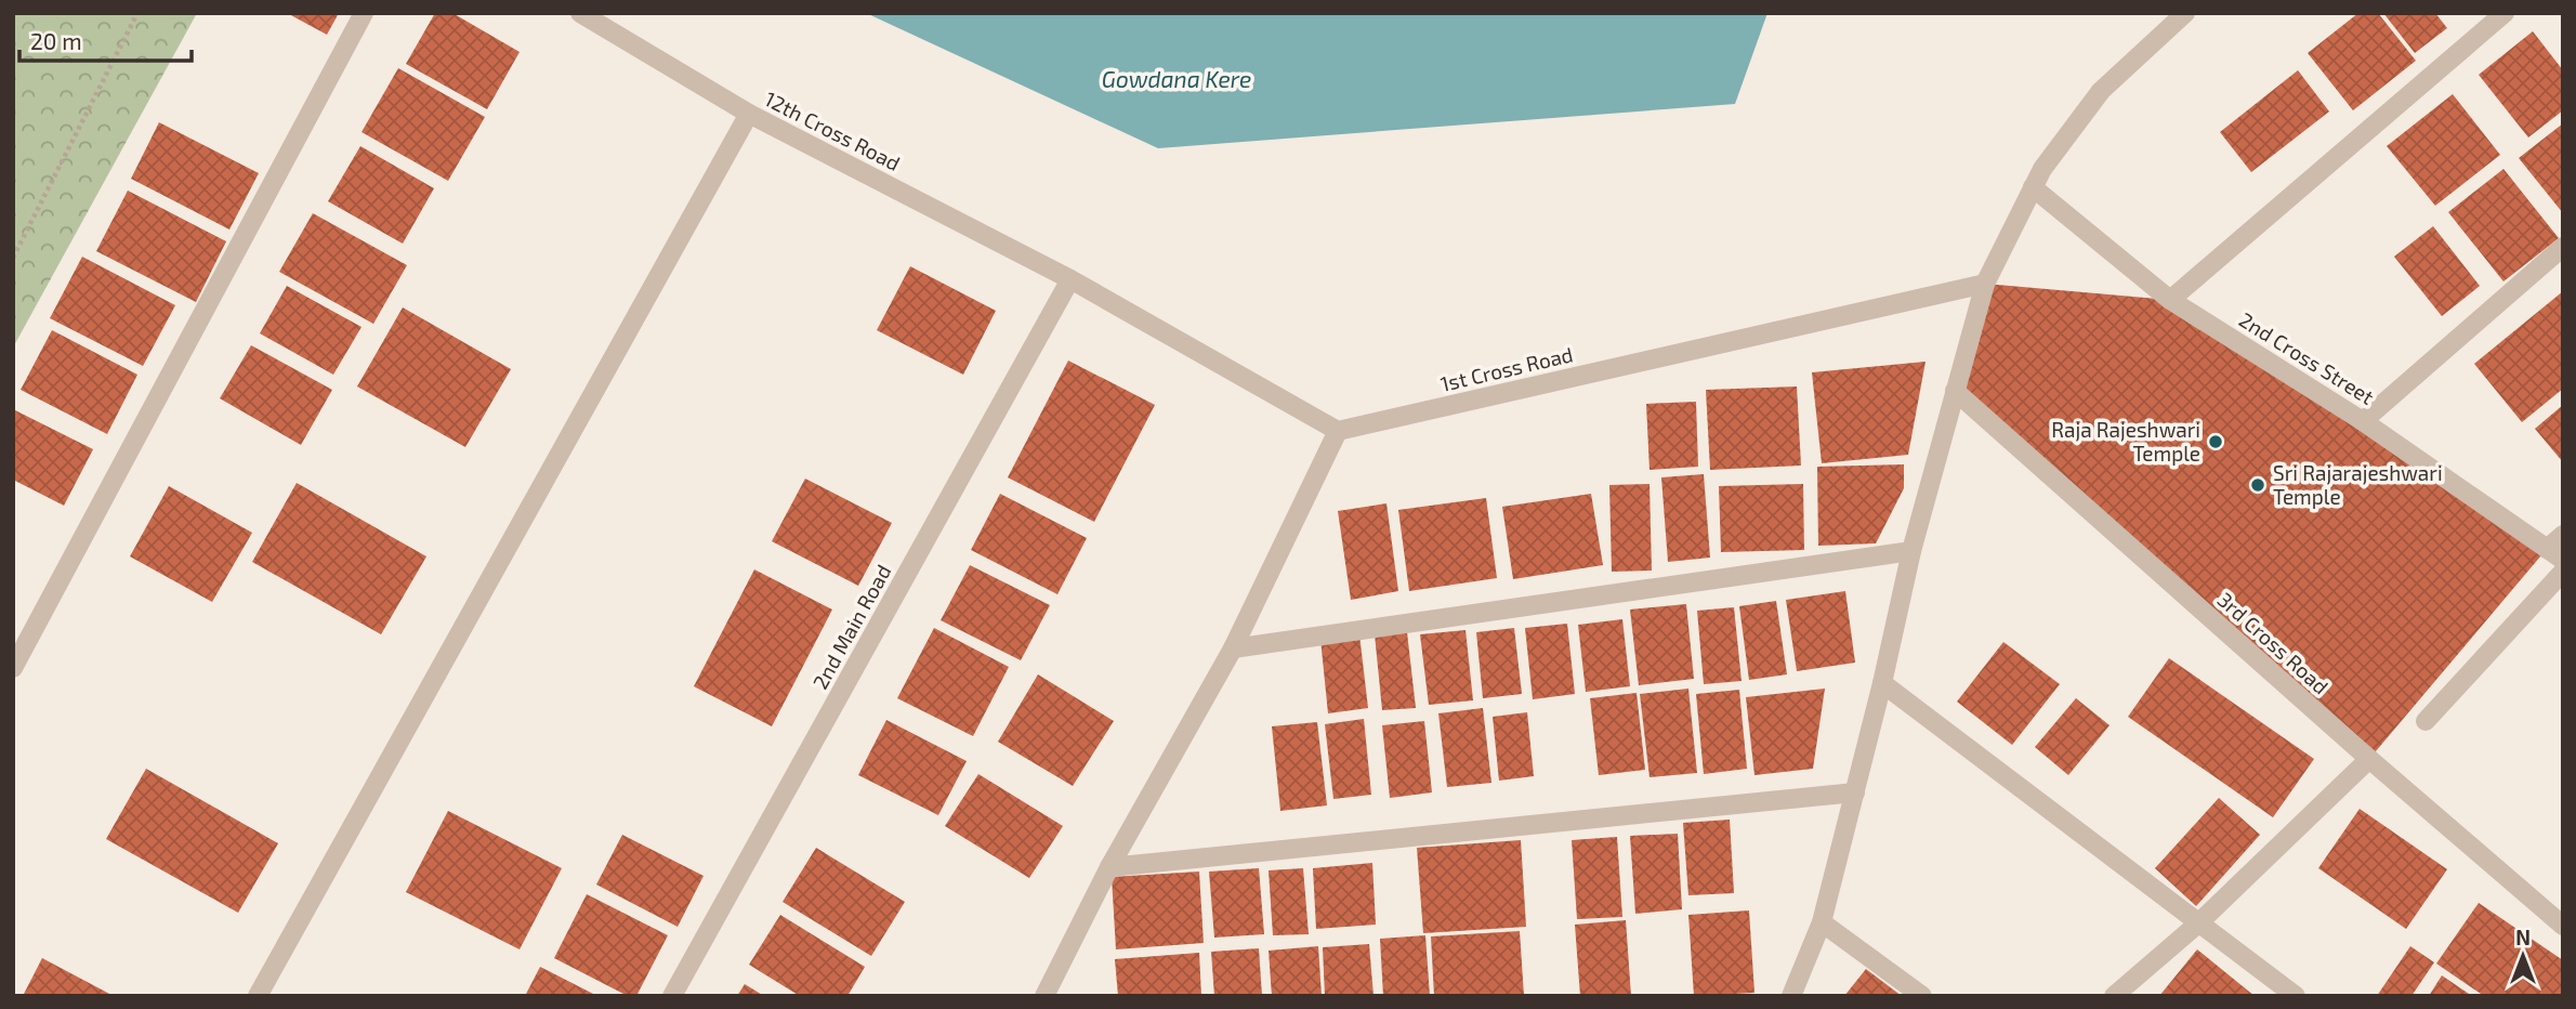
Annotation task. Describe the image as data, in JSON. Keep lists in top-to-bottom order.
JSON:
{
  "streets": {
    "street": [
      "12th Cross Road",
      "2nd Cross Street",
      "1st Cross Road",
      "2nd Main Road",
      "3rd Cross Road"
    ]
  },
  "crossings": [
    ["12th Cross Road", "2nd Main Road"]
  ],
  "water": ["Gowdana Kere"],
  "places": ["Raja Rajeshwari Temple", "Sri Rajarajeshwari Temple"],
  "scale_bar": "20 m",
  "north": "top"
}
